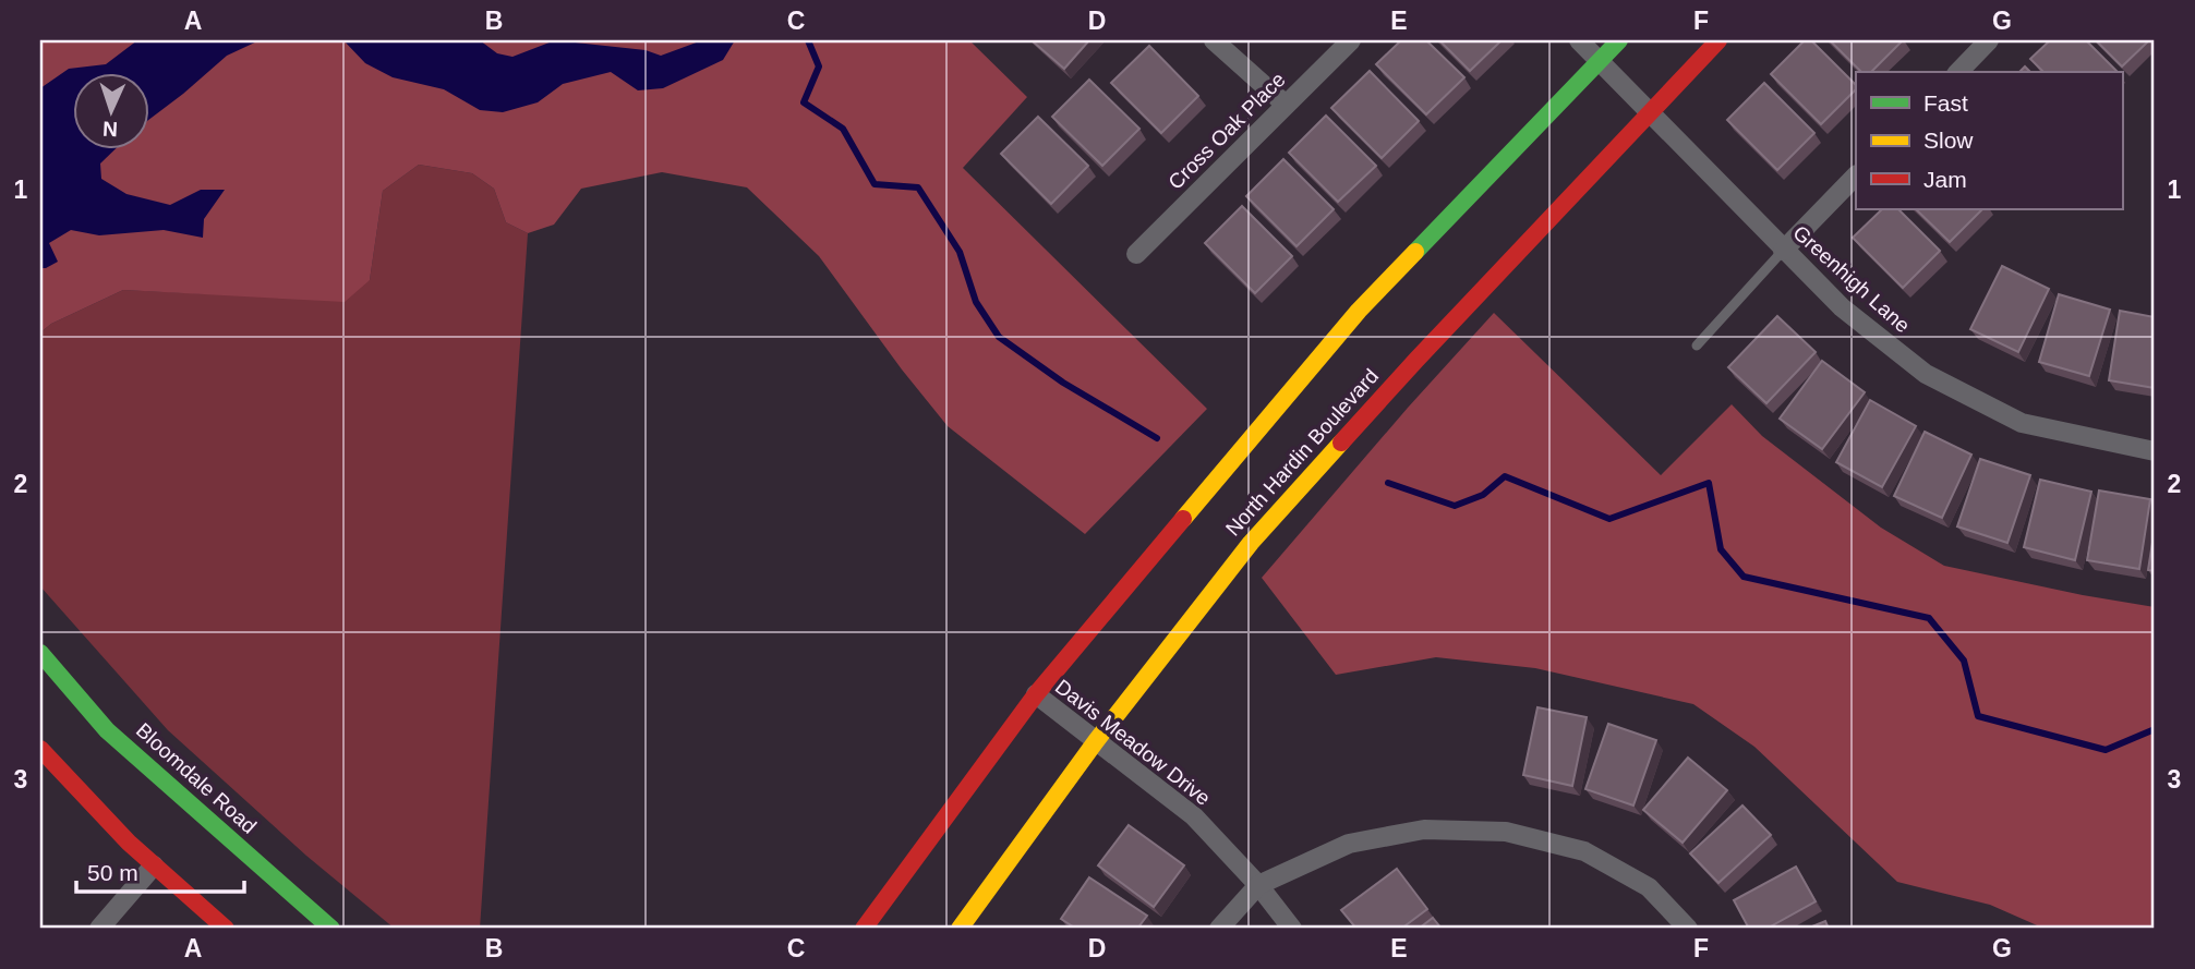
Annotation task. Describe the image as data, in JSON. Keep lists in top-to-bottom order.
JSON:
{
  "streets": {
    "street": [
      "Cross Oak Place",
      "Greenhigh Lane",
      "North Hardin Boulevard",
      "Davis Meadow Drive",
      "Bloomdale Road"
    ]
  },
  "crossings": [
    ["Greenhigh Lane", "North Hardin Boulevard"],
    ["North Hardin Boulevard", "Davis Meadow Drive"]
  ],
  "legend": ["Fast", "Slow", "Jam"],
  "scale_bar": "50 m",
  "north": "bottom",
  "grid": {
    "columns": [
      "A",
      "B",
      "C",
      "D",
      "E",
      "F",
      "G"
    ],
    "rows": ["1", "2", "3"]
  }
}
